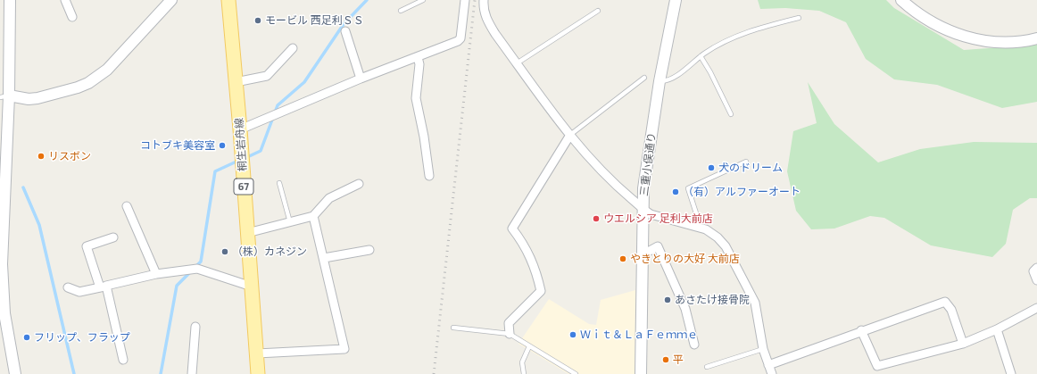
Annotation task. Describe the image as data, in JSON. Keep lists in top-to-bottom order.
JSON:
{
  "streets": {
    "main road": ["桐生岩舟線", "67"],
    "street": ["三重小俣通り"]
  },
  "places": [
    "モービル 西足利ＳＳ",
    "コトブキ美容室",
    "リスボン",
    "犬のドリーム",
    "（有）アルファーオート",
    "ウエルシア 足利大前店",
    "（株）カネジン",
    "やきとりの大好 大前店",
    "あさたけ接骨院",
    "Ｗｉｔ＆ＬａＦｅｍｍｅ",
    "フリップ、フラップ",
    "平"
  ]
}
